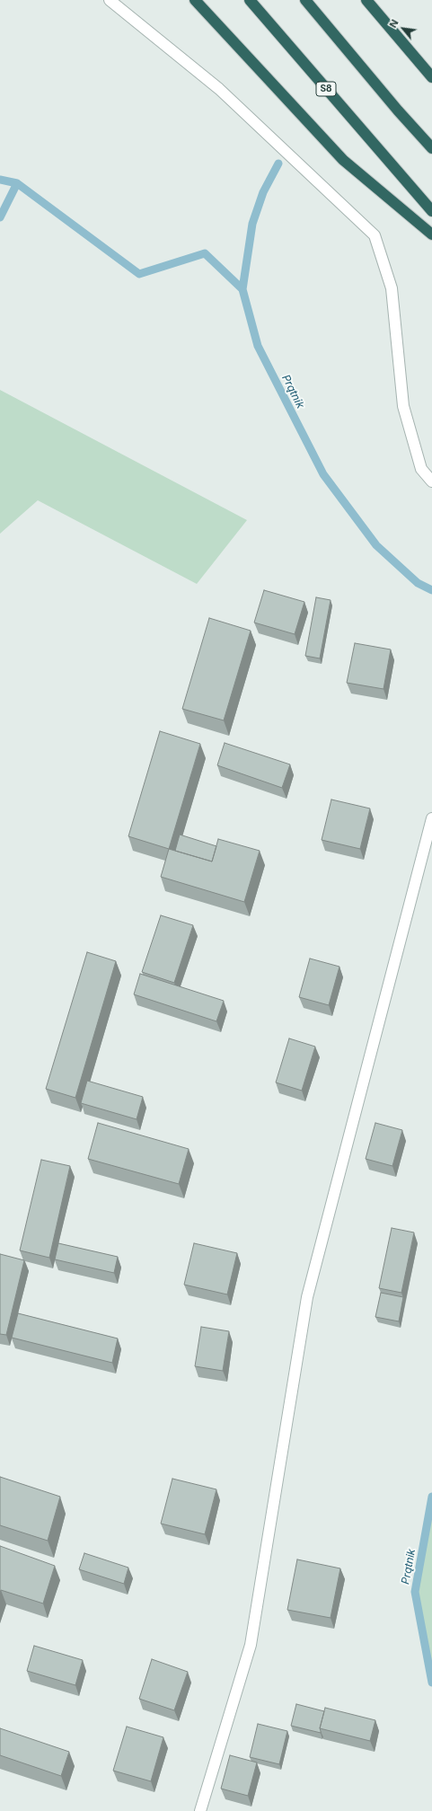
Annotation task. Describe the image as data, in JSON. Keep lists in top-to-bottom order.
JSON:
{
  "streets": {
    "highway": ["S8"]
  },
  "water": ["Prątnik"],
  "north": "top left"
}
